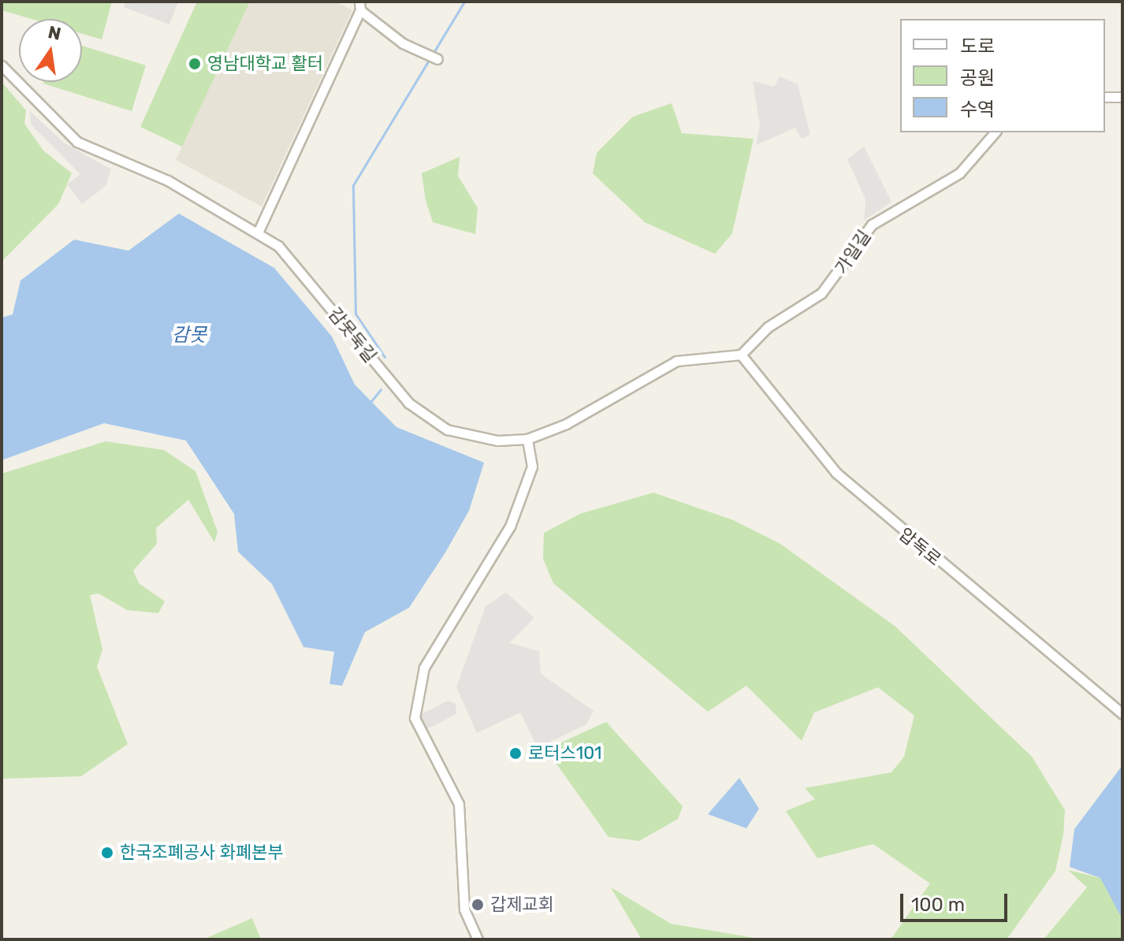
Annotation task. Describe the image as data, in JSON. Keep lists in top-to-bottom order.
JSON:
{
  "streets": {
    "street": ["가일길", "감못둑길", "압독로"]
  },
  "crossings": [
    ["가일길", "감못둑길"],
    ["가일길", "압독로"],
    ["감못둑길", "압독로"]
  ],
  "water": ["감못"],
  "places": [
    "영남대학교 활터",
    "로터스101",
    "한국조폐공사 화폐본부",
    "갑제교회"
  ],
  "legend": ["도로", "공원", "수역"],
  "scale_bar": "100 m",
  "north": "top"
}
